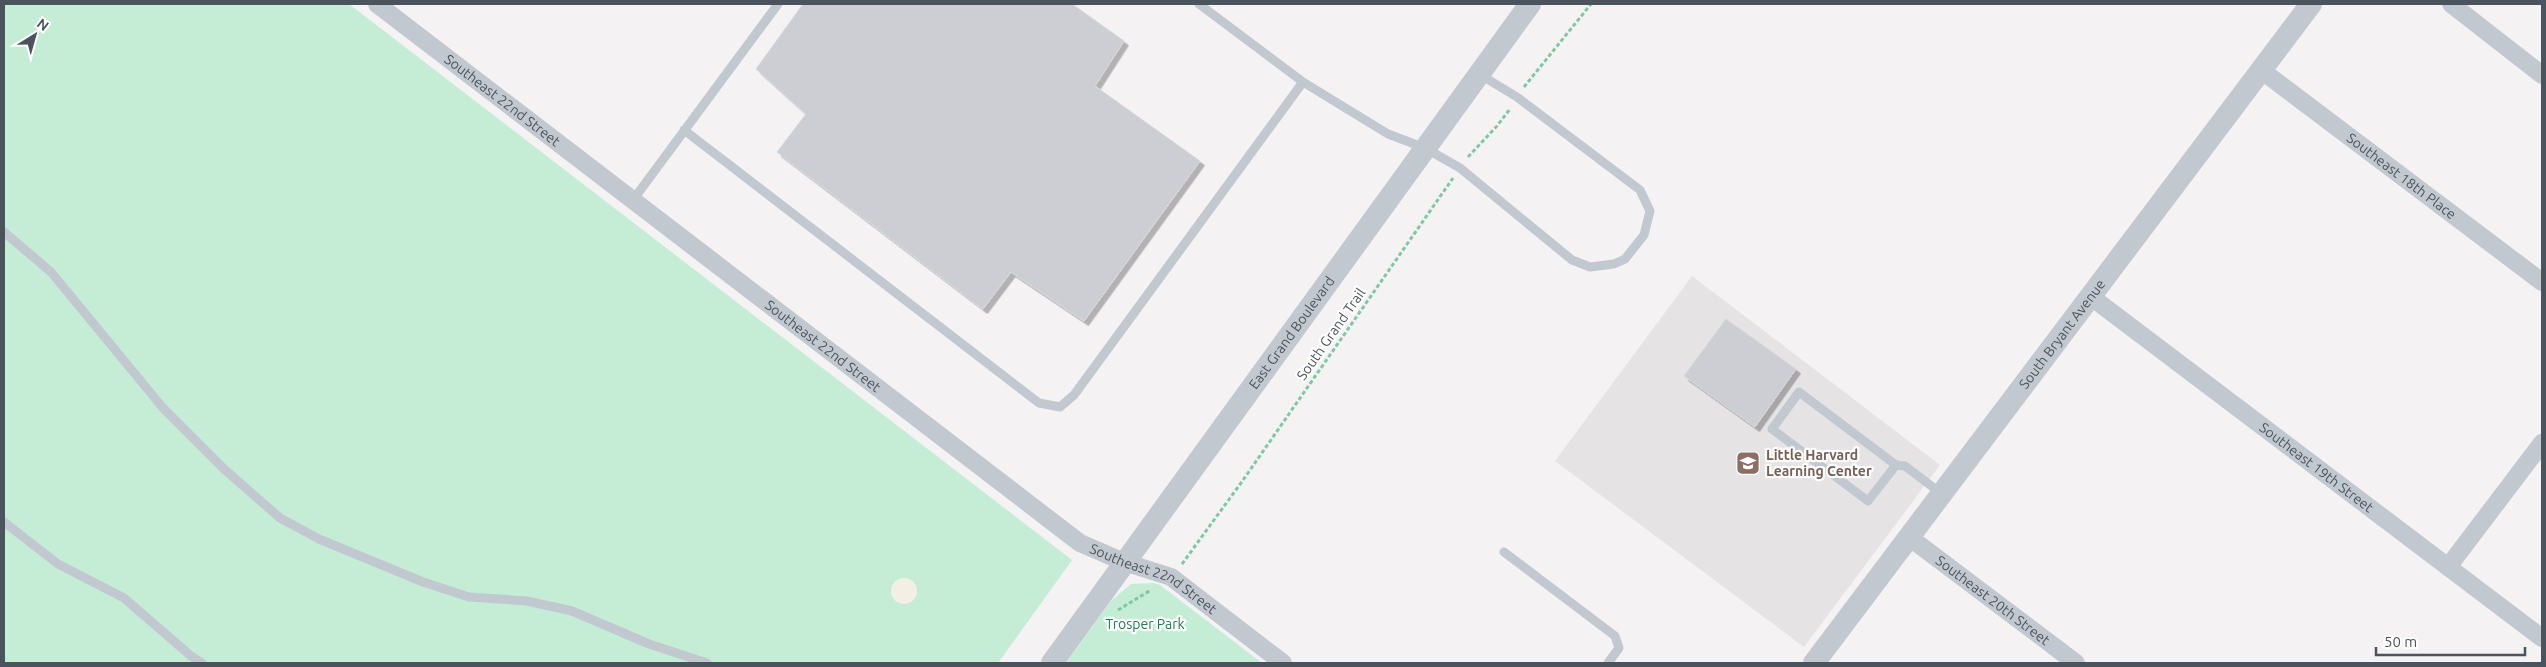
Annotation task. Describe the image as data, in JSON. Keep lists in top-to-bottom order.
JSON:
{
  "streets": {
    "street": [
      "Southeast 22nd Street",
      "Southeast 18th Place",
      "East Grand Boulevard",
      "South Bryant Avenue",
      "Southeast 19th Street",
      "Southeast 20th Street"
    ],
    "path": ["South Grand Trail"]
  },
  "crossings": [
    ["Southeast 22nd Street", "East Grand Boulevard"],
    ["Southeast 22nd Street", "South Grand Trail"],
    ["Southeast 18th Place", "South Bryant Avenue"],
    ["South Bryant Avenue", "Southeast 19th Street"],
    ["South Bryant Avenue", "Southeast 20th Street"]
  ],
  "parks": ["Trosper Park"],
  "places": {
    "school or university": ["Little Harvard Learning Center"]
  },
  "scale_bar": "50 m",
  "north": "top right"
}
